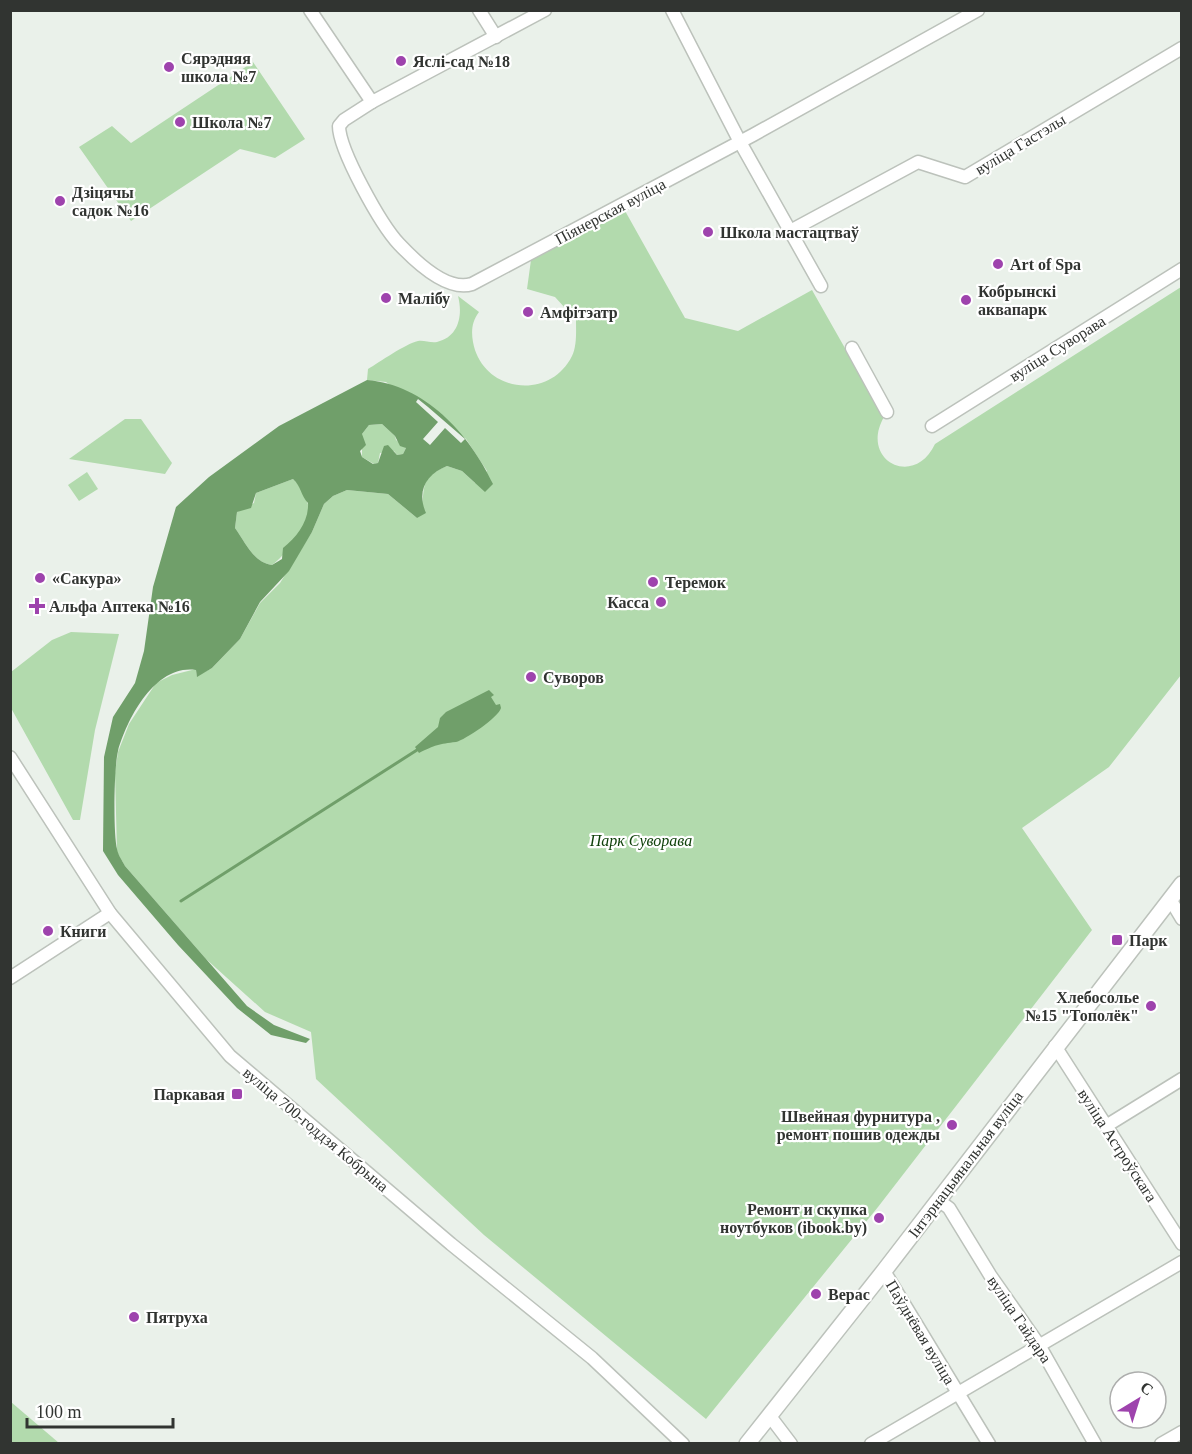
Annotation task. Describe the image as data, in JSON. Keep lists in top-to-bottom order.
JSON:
{
  "streets": {
    "main road": ["Інтэрнацыянальная вуліца"],
    "street": [
      "вуліца Гастэлы",
      "Піянерская вуліца",
      "вуліца Суворава",
      "вуліца 700-годдзя Кобрына",
      "вуліца Астроўскага",
      "вуліца Гайдара",
      "Паўднёвая вуліца"
    ]
  },
  "crossings": [
    ["вуліца Астроўскага", "Інтэрнацыянальная вуліца"],
    ["Інтэрнацыянальная вуліца", "вуліца Гайдара"],
    ["Інтэрнацыянальная вуліца", "Паўднёвая вуліца"],
    ["вуліца Гайдара", "Паўднёвая вуліца"]
  ],
  "parks": ["Парк Суворава"],
  "places": {
    "other": [
      "Яслі-сад №18",
      "Сярэдняя школа №7",
      "Школа №7",
      "Дзіцячы садок №16",
      "Школа мастацтваў",
      "Art of Spa",
      "Малібу",
      "Кобрынскі аквапарк",
      "Амфітэатр",
      "«Сакура»",
      "Теремок",
      "Касса",
      "Суворов",
      "Книги",
      "Хлебосолье №15 \"Тополёк\"",
      "Швейная фурнитура , ремонт пошив одежды",
      "Ремонт и скупка ноутбуков (ibook.by)",
      "Верас",
      "Пятруха"
    ],
    "health": ["Альфа Аптека №16"],
    "transit": ["Парк", "Паркавая"]
  },
  "scale_bar": "100 m",
  "north": "top right"
}
